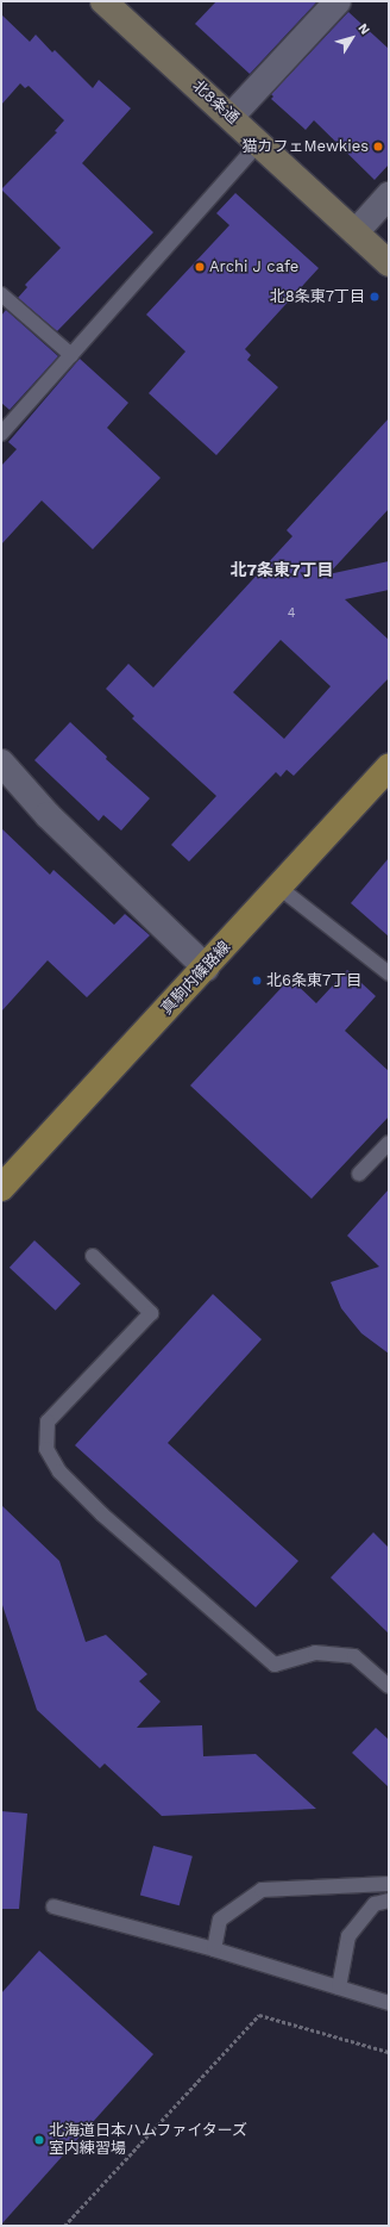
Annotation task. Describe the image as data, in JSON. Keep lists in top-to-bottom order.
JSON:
{
  "streets": {
    "main road": ["真駒内篠路線"],
    "street": ["北8条通"]
  },
  "districts": ["北7条東7丁目"],
  "places": [
    "猫カフェMewkies",
    "Archi J cafe",
    "北8条東7丁目",
    "北6条東7丁目",
    "北海道日本ハムファイターズ 室内練習場"
  ],
  "house_numbers": ["4"],
  "north": "top right"
}
